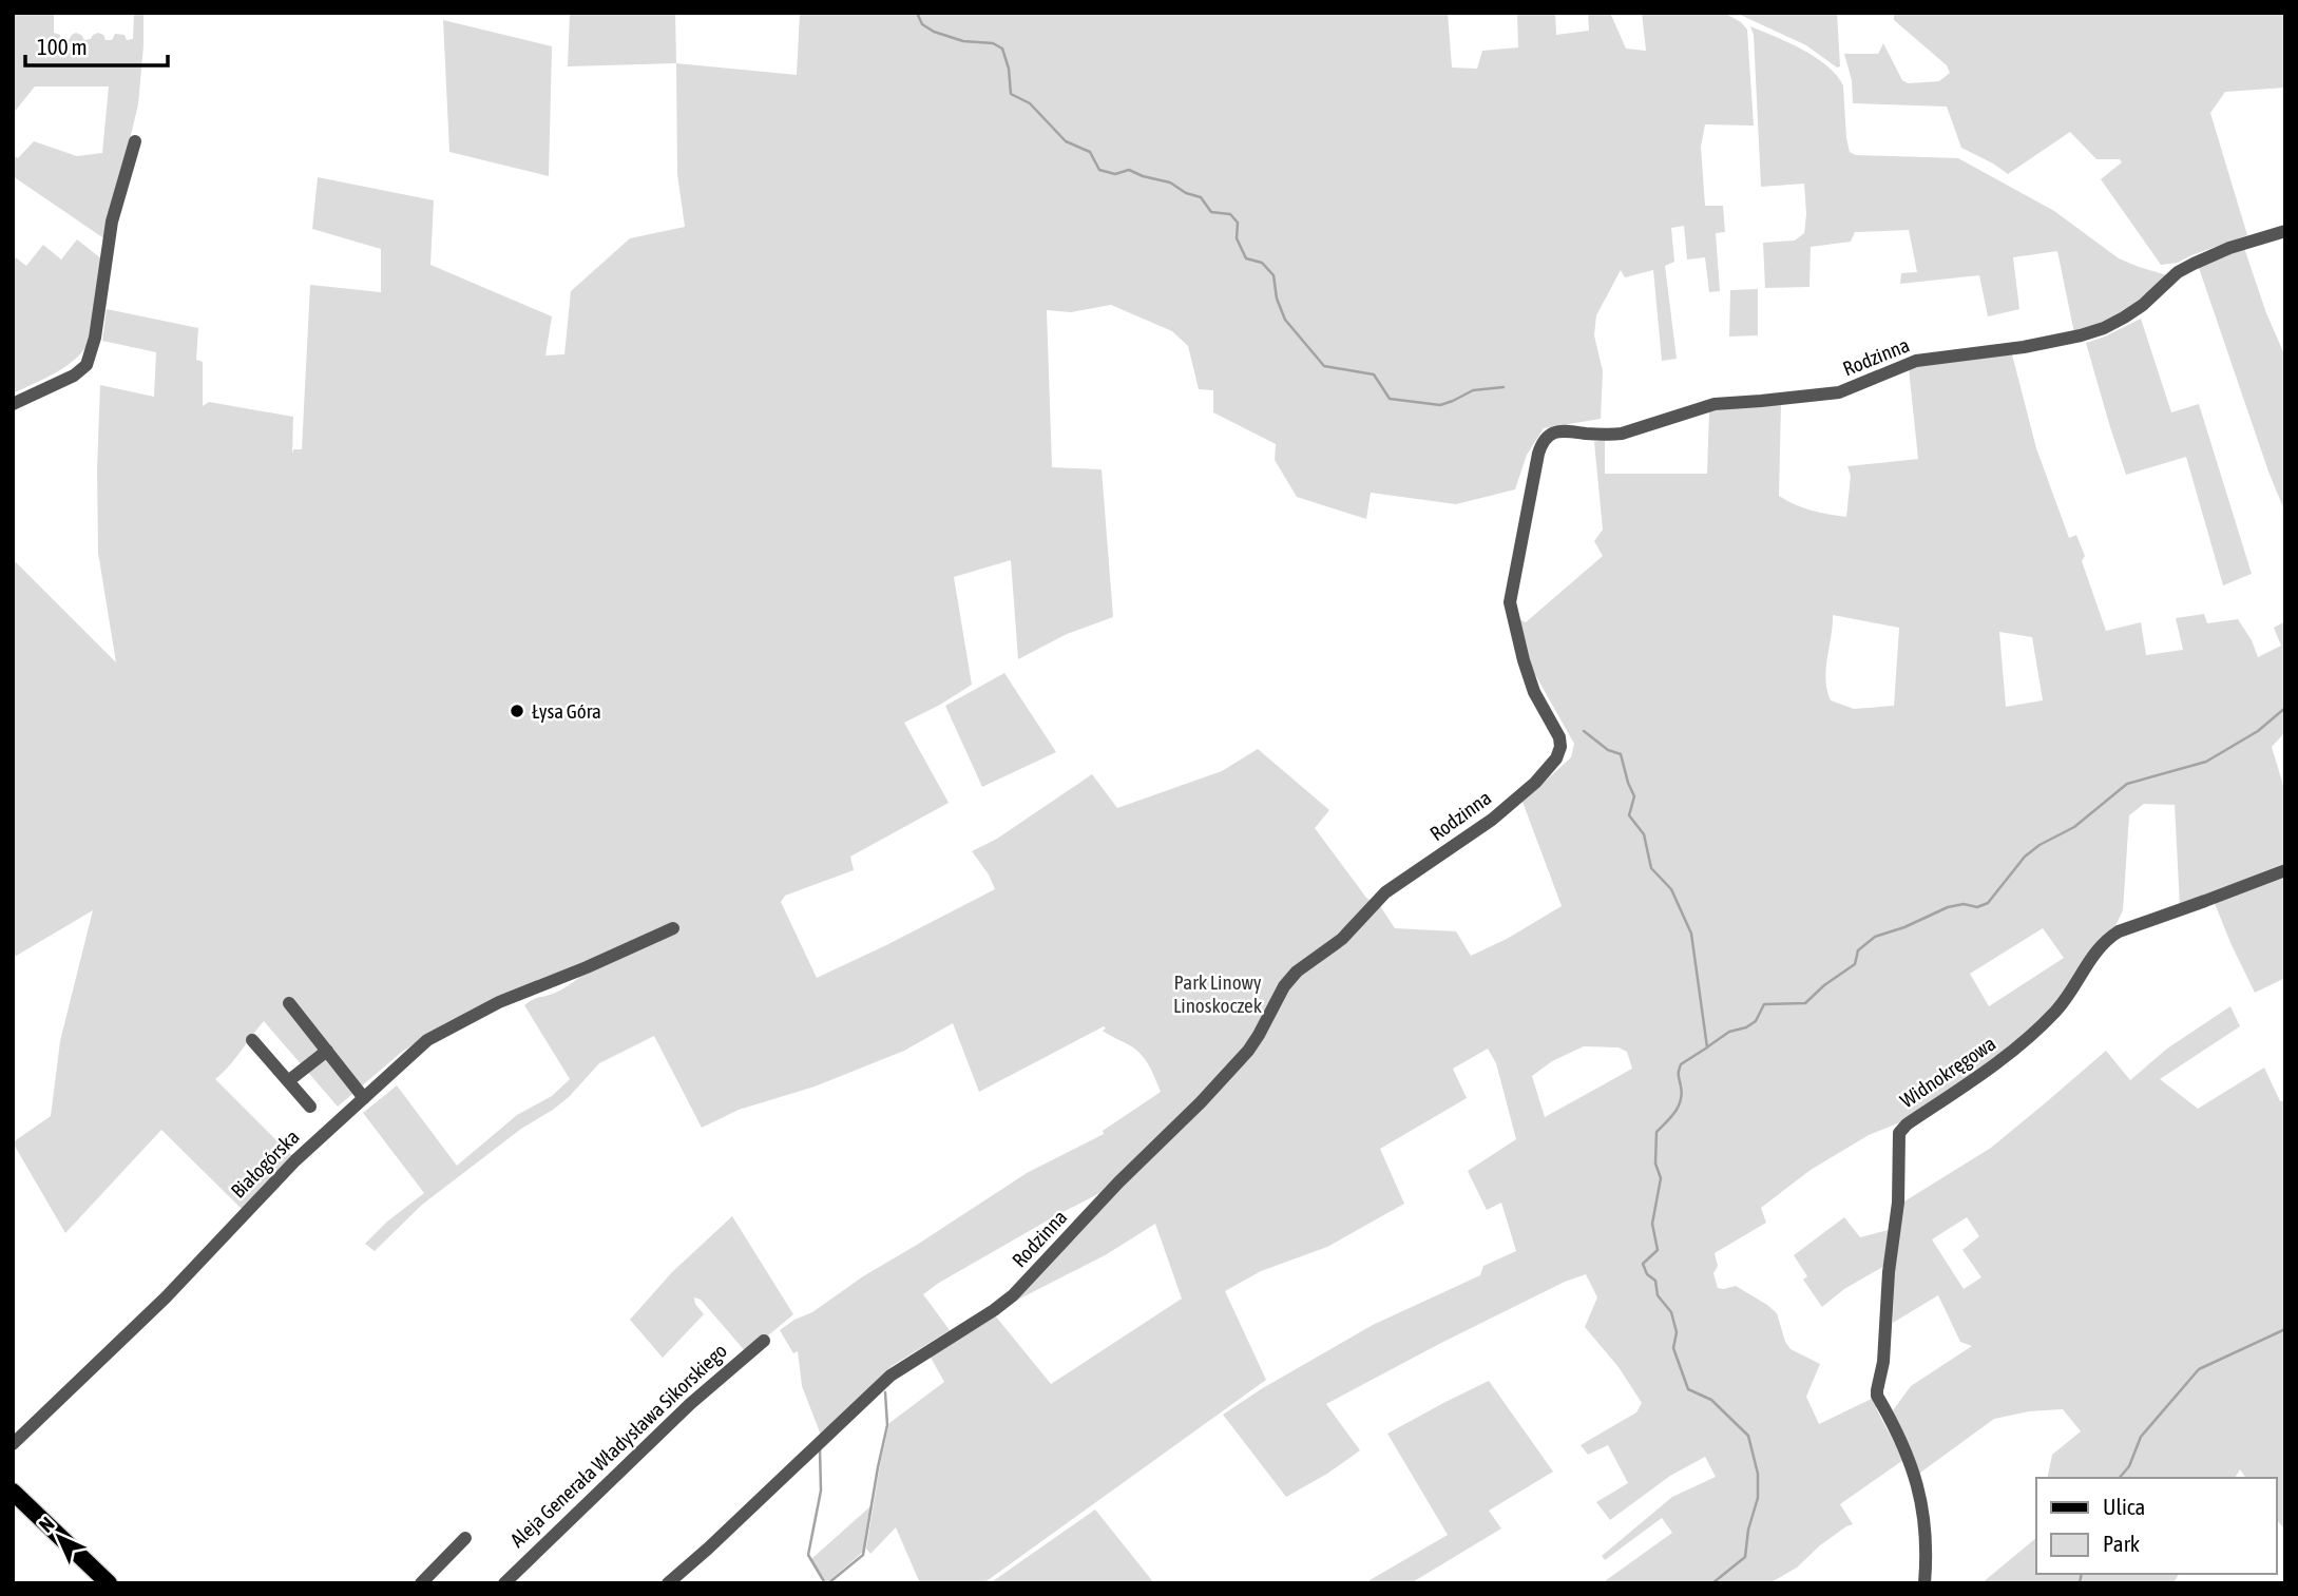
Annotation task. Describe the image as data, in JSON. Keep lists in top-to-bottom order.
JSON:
{
  "streets": {
    "street": [
      "Rodzinna",
      "Widnokręgowa",
      "Białogórska",
      "Aleja Generała Władysława Sikorskiego"
    ]
  },
  "parks": ["Park Linowy Linoskoczek"],
  "places": ["Łysa Góra"],
  "legend": ["Ulica", "Park"],
  "scale_bar": "100 m",
  "north": "top left"
}
